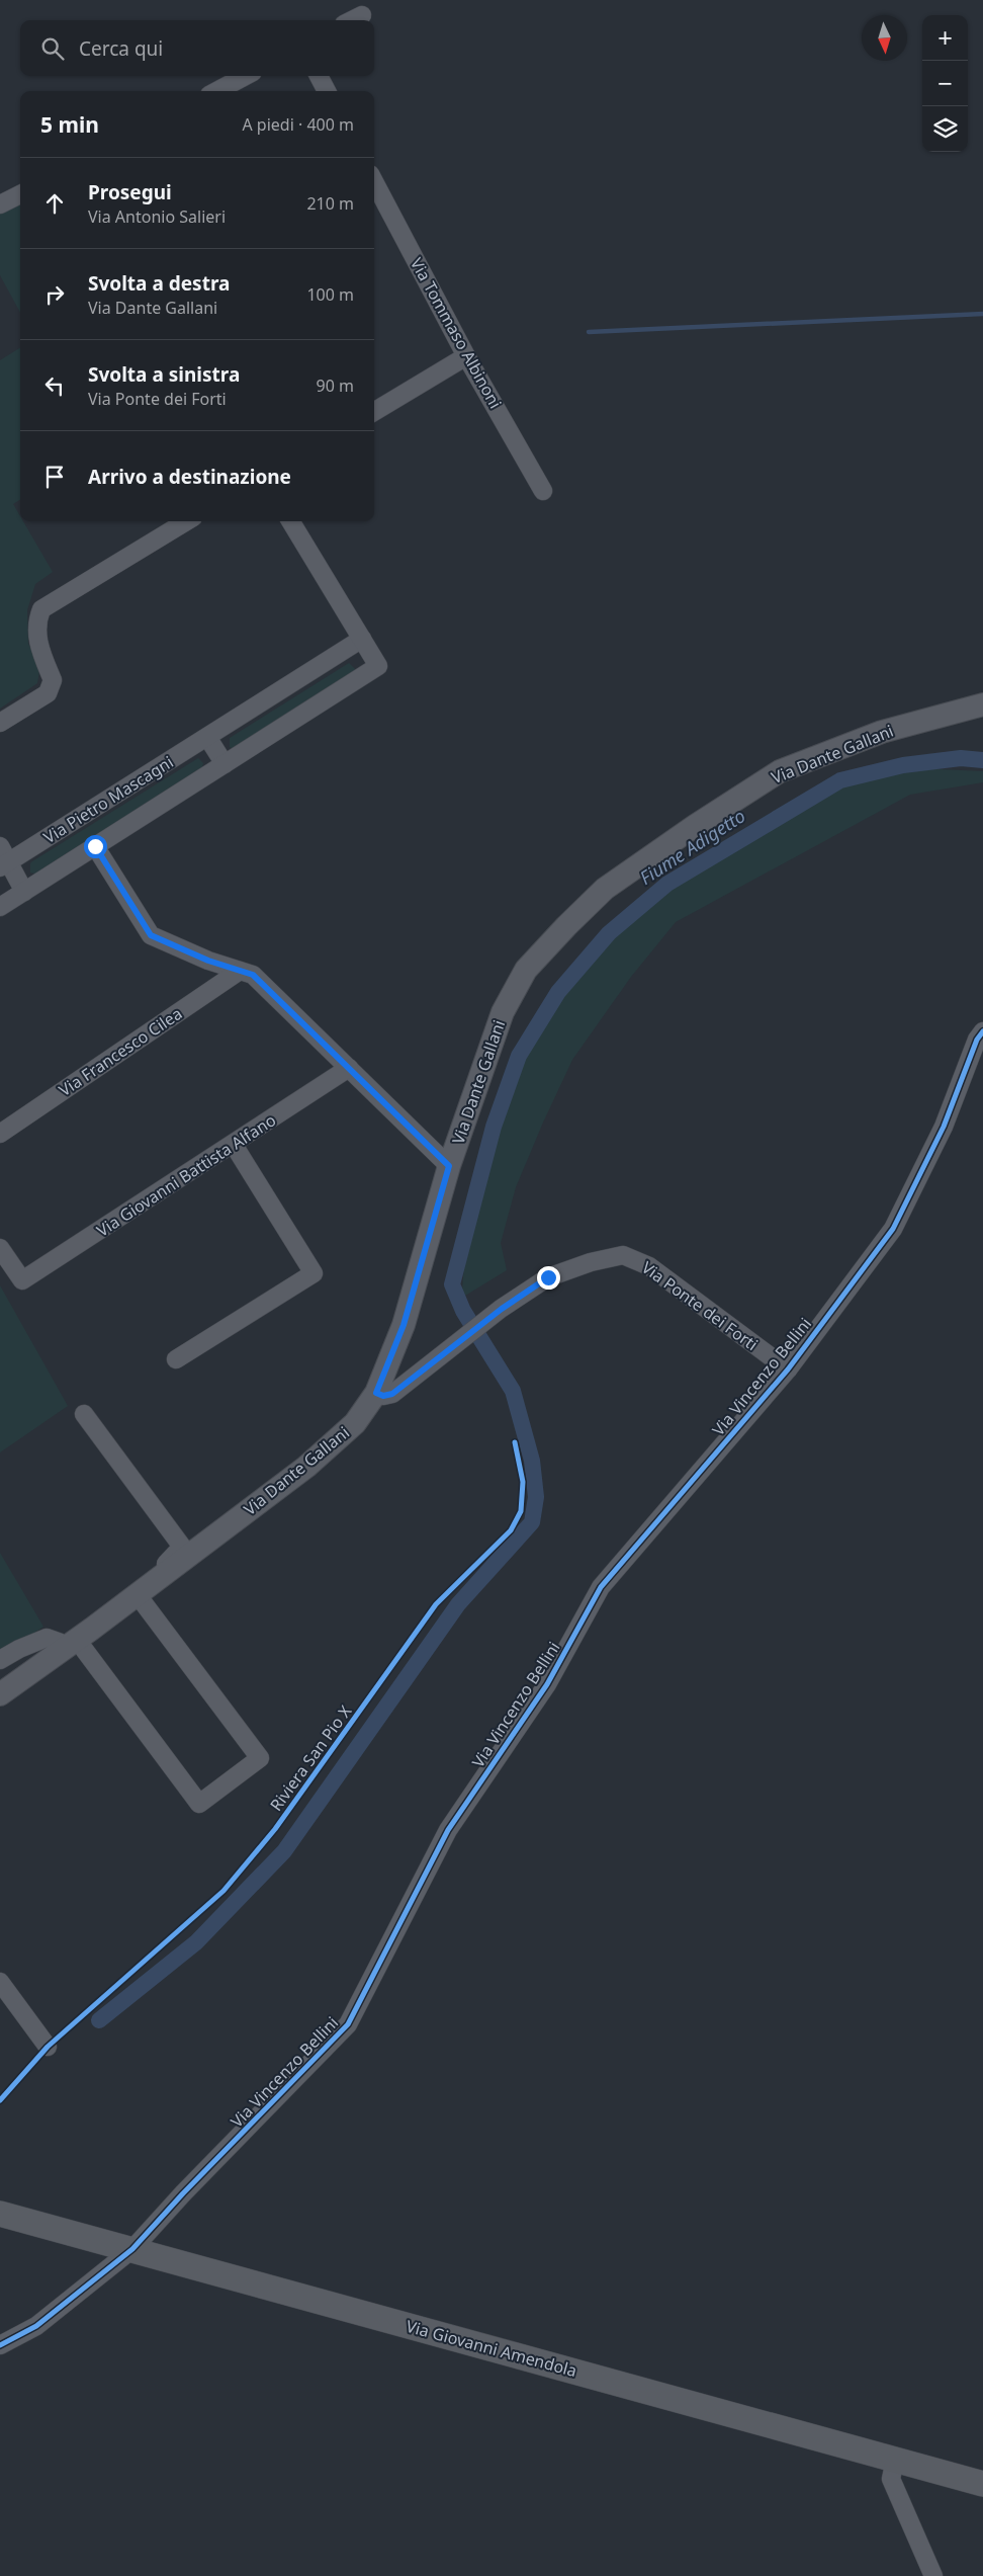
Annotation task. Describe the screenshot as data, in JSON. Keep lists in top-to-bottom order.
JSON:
{
  "streets": {
    "main road": ["Via Giovanni Amendola"],
    "street": [
      "Via Tommaso Albinoni",
      "Via Dante Gallani",
      "Via Pietro Mascagni",
      "Via Francesco Cilea",
      "Via Giovanni Battista Alfano",
      "Via Ponte dei Forti",
      "Via Vincenzo Bellini"
    ],
    "cycle path": ["Riviera San Pio X"]
  },
  "crossings": [
    ["Via Dante Gallani", "Via Ponte dei Forti"],
    ["Via Ponte dei Forti", "Via Vincenzo Bellini"],
    ["Via Vincenzo Bellini", "Via Giovanni Amendola"]
  ],
  "water": ["Fiume Adigetto"],
  "north": "bottom",
  "page": {
    "map_buttons": ["+", "−"],
    "search": "Cerca qui",
    "heading": ["5 min", "A piedi · 400 m"],
    "list": [
      ["Prosegui", "Via Antonio Salieri", "210 m"],
      ["Svolta a destra", "Via Dante Gallani", "100 m"],
      ["Svolta a sinistra", "Via Ponte dei Forti", "90 m"],
      "Arrivo a destinazione"
    ]
  }
}
